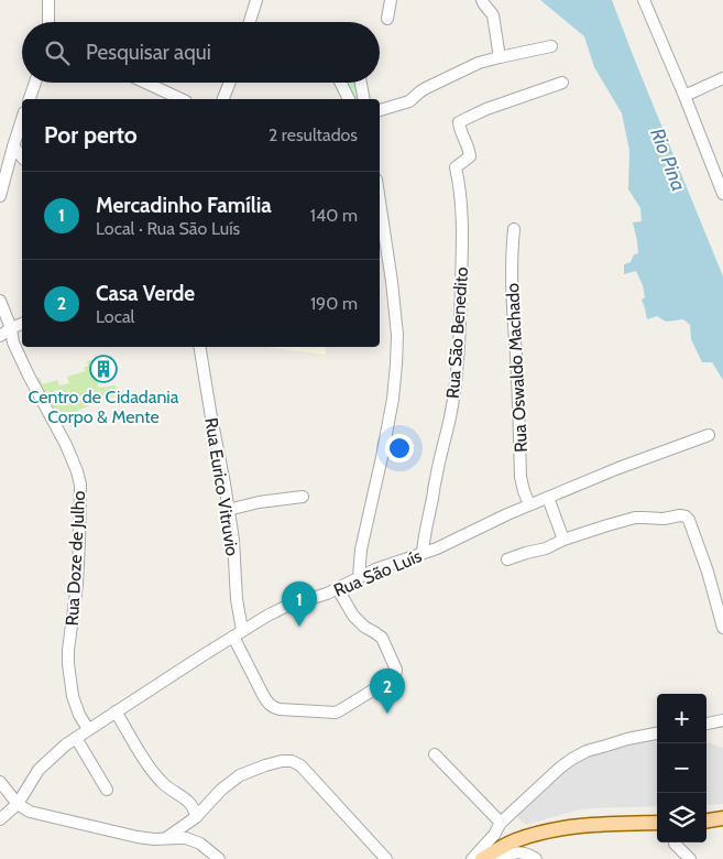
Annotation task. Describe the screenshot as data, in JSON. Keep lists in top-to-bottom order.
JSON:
{
  "streets": {
    "street": [
      "Rua São Benedito",
      "Rua Oswaldo Machado",
      "Rua Eurico Vitruvio",
      "Rua Doze de Julho",
      "Rua São Luís"
    ]
  },
  "crossings": [
    ["Rua São Benedito", "Rua São Luís"],
    ["Rua Oswaldo Machado", "Rua São Luís"],
    ["Rua Eurico Vitruvio", "Rua São Luís"],
    ["Rua Doze de Julho", "Rua São Luís"]
  ],
  "water": ["Rio Pina"],
  "places": {
    "building": ["Centro de Cidadania Corpo & Mente"]
  },
  "page": {
    "search": "Pesquisar aqui",
    "heading": ["Por perto", "2 resultados"],
    "list": [
      {
        "mark": "1",
        "name": "Mercadinho Família",
        "note": "Local · Rua São Luís",
        "value": "140 m"
      },
      {
        "mark": "2",
        "name": "Casa Verde",
        "note": "Local",
        "value": "190 m"
      }
    ],
    "pins": ["1", "2"],
    "map_buttons": ["+", "−"]
  }
}
